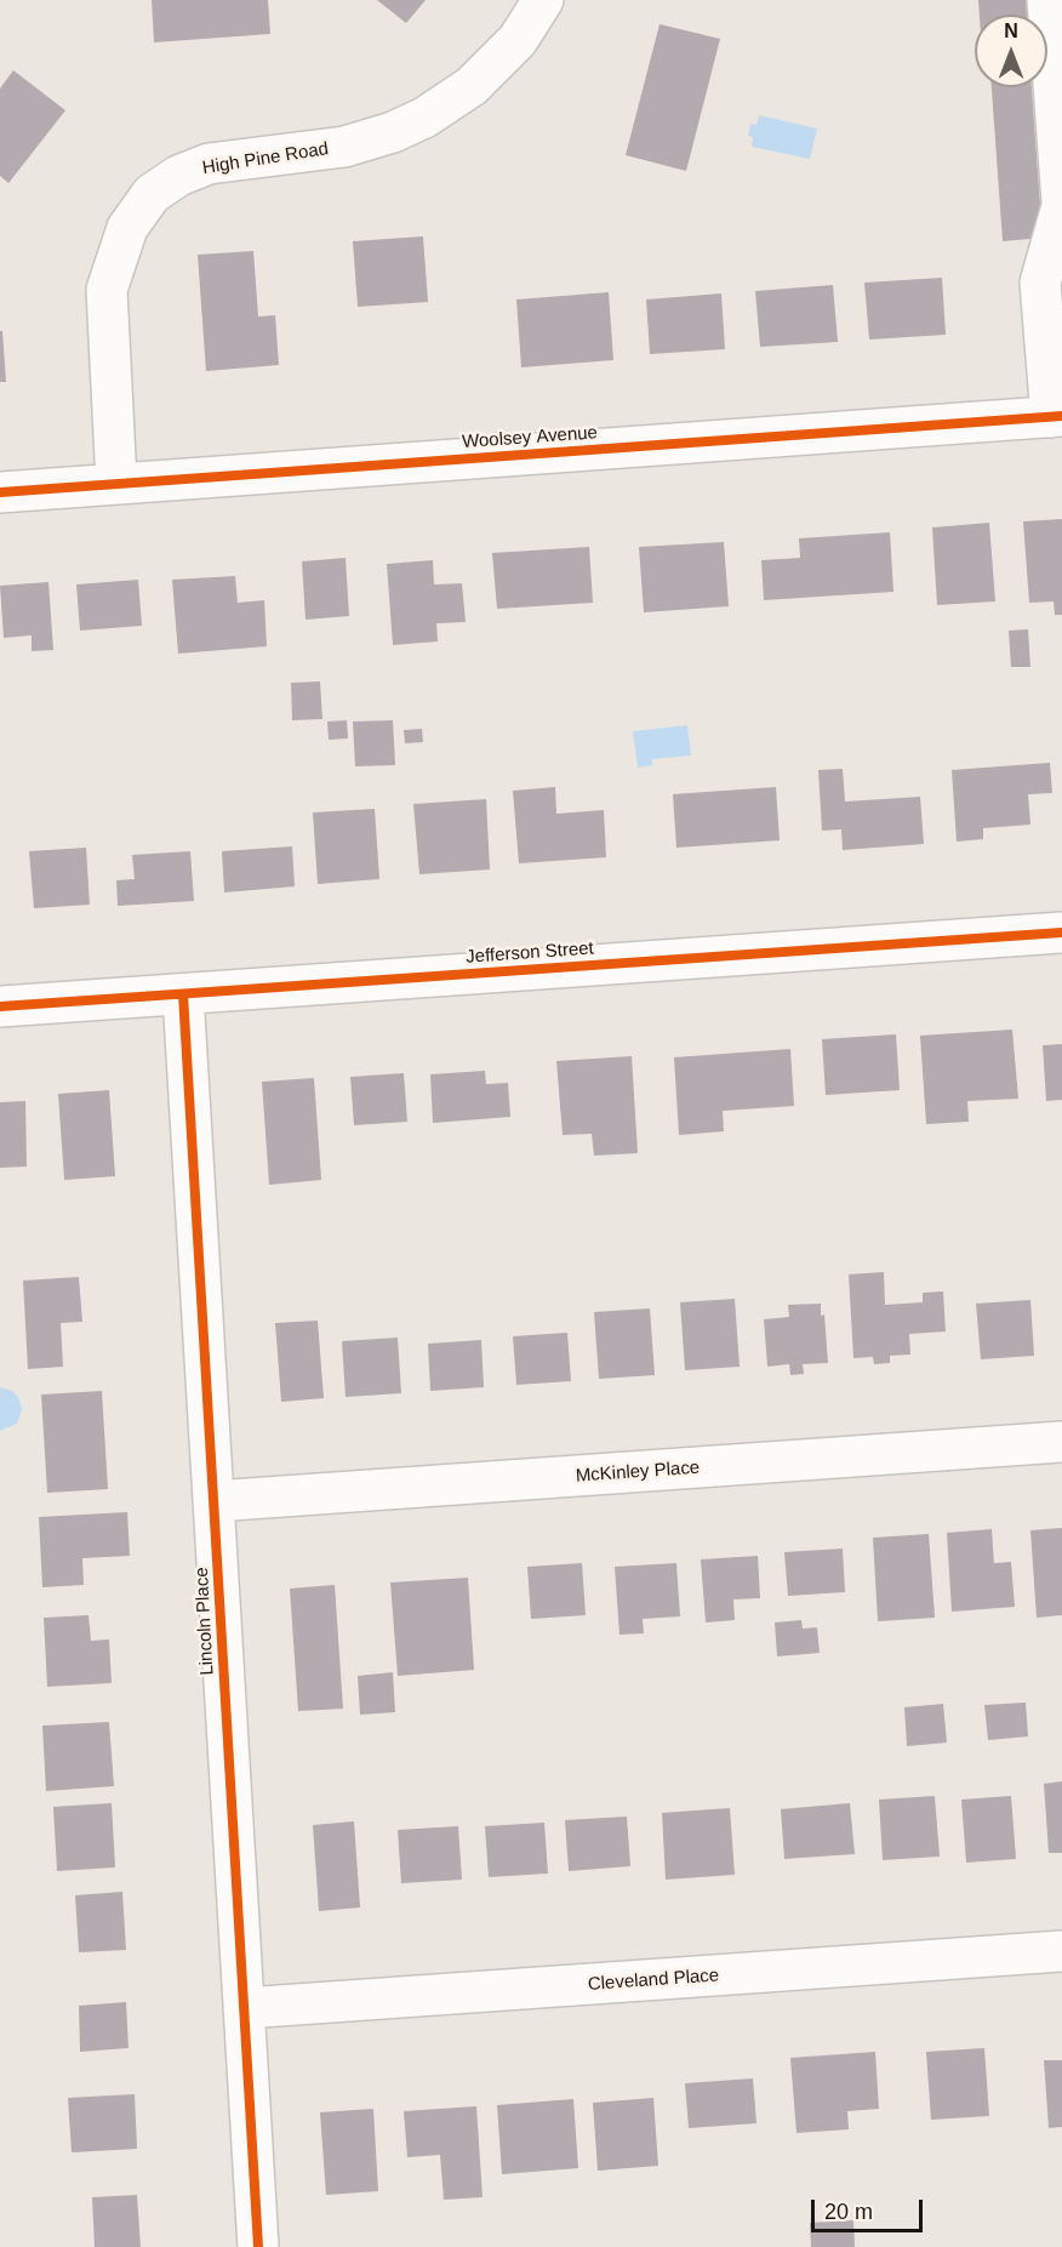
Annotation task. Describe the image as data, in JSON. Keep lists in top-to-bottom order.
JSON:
{
  "streets": {
    "street": [
      "High Pine Road",
      "Woolsey Avenue",
      "Jefferson Street",
      "McKinley Place",
      "Lincoln Place",
      "Cleveland Place"
    ]
  },
  "crossings": [
    ["High Pine Road", "Woolsey Avenue"],
    ["Jefferson Street", "Lincoln Place"],
    ["McKinley Place", "Lincoln Place"],
    ["Lincoln Place", "Cleveland Place"]
  ],
  "scale_bar": "20 m",
  "north": "top"
}
